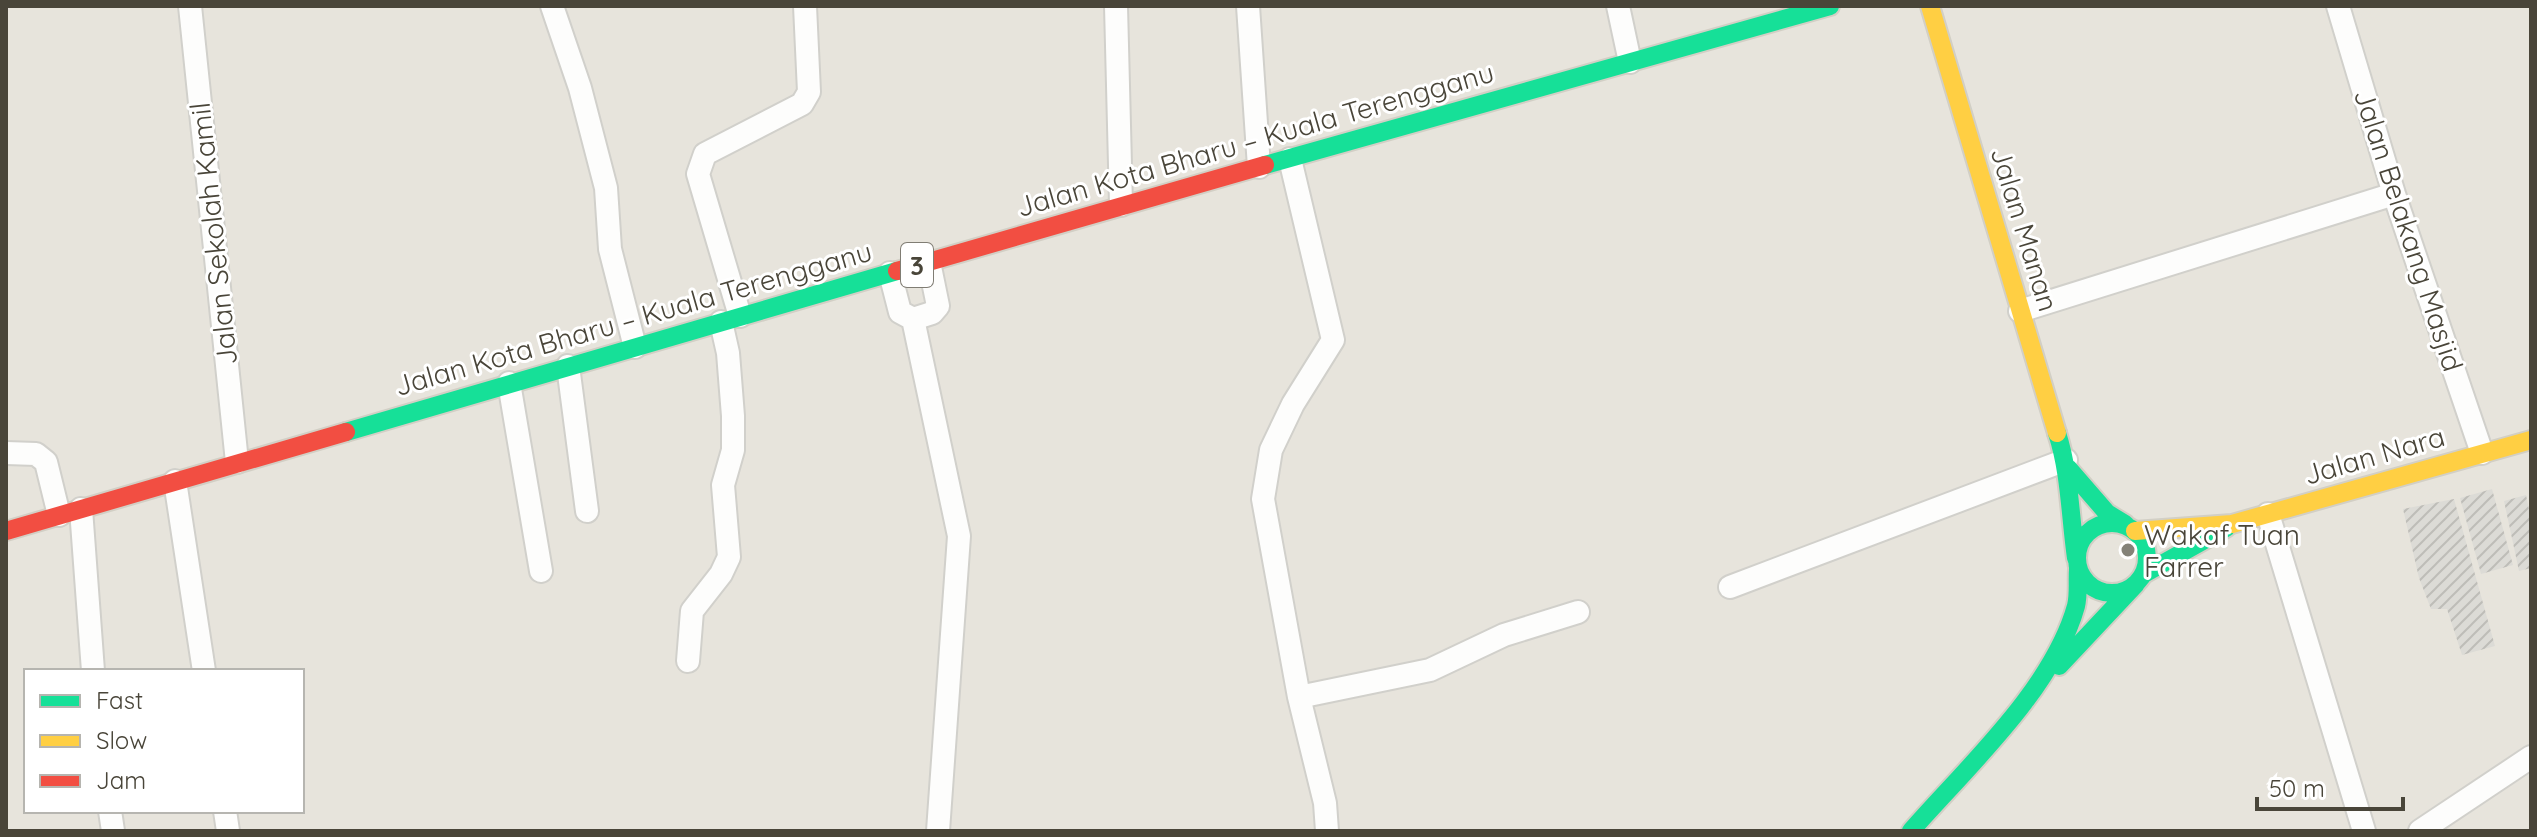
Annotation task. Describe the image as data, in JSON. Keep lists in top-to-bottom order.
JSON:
{
  "streets": {
    "main road": [
      "Jalan Kota Bharu – Kuala Terengganu",
      "Jalan Manan",
      "3",
      "Jalan Nara"
    ],
    "street": ["Jalan Belakang Masjid", "Jalan Sekolah Kamil"]
  },
  "crossings": [
    ["Jalan Kota Bharu – Kuala Terengganu", "Jalan Sekolah Kamil"],
    ["Jalan Manan", "Jalan Nara"],
    ["Jalan Belakang Masjid", "Jalan Nara"]
  ],
  "places": ["Wakaf Tuan Farrer"],
  "legend": ["Fast", "Slow", "Jam"],
  "scale_bar": "50 m"
}
